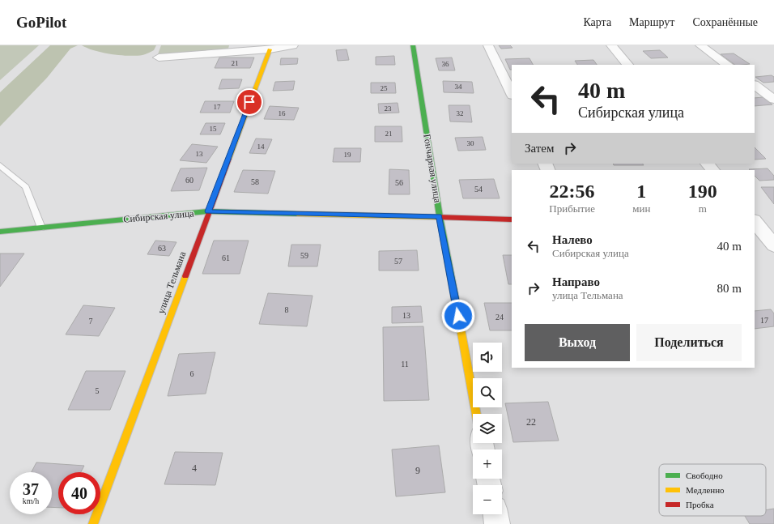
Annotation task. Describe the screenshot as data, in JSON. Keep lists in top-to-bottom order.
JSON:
{
  "streets": {
    "street": ["Гончарная улица", "Сибирская улица", "улица Тельмана"]
  },
  "crossings": [
    ["Гончарная улица", "Сибирская улица"],
    ["Сибирская улица", "улица Тельмана"]
  ],
  "house_numbers": [
    "21",
    "36",
    "34",
    "25",
    "17",
    "23",
    "16",
    "32",
    "15",
    "21",
    "30",
    "14",
    "13",
    "19",
    "60",
    "58",
    "56",
    "54",
    "63",
    "59",
    "61",
    "57",
    "8",
    "13",
    "24",
    "17",
    "7",
    "11",
    "6",
    "5",
    "22",
    "4",
    "9"
  ],
  "legend": ["Свободно", "Медленно", "Пробка"],
  "page": {
    "header": "GoPilot",
    "nav": ["Карта", "Маршрут", "Сохранённые"],
    "turn": ["40 m", "Сибирская улица"],
    "then": "Затем",
    "eta": [
      "22:56",
      "Прибытие",
      "1",
      "мин",
      "190",
      "m"
    ],
    "list": [
      {
        "name": "Налево",
        "note": "Сибирская улица",
        "value": "40 m"
      },
      {
        "name": "Направо",
        "note": "улица Тельмана",
        "value": "80 m"
      }
    ],
    "buttons": ["Выход", "Поделиться"],
    "map_buttons": ["+", "−"],
    "speed": "37 km/h",
    "limit": "40"
  }
}
